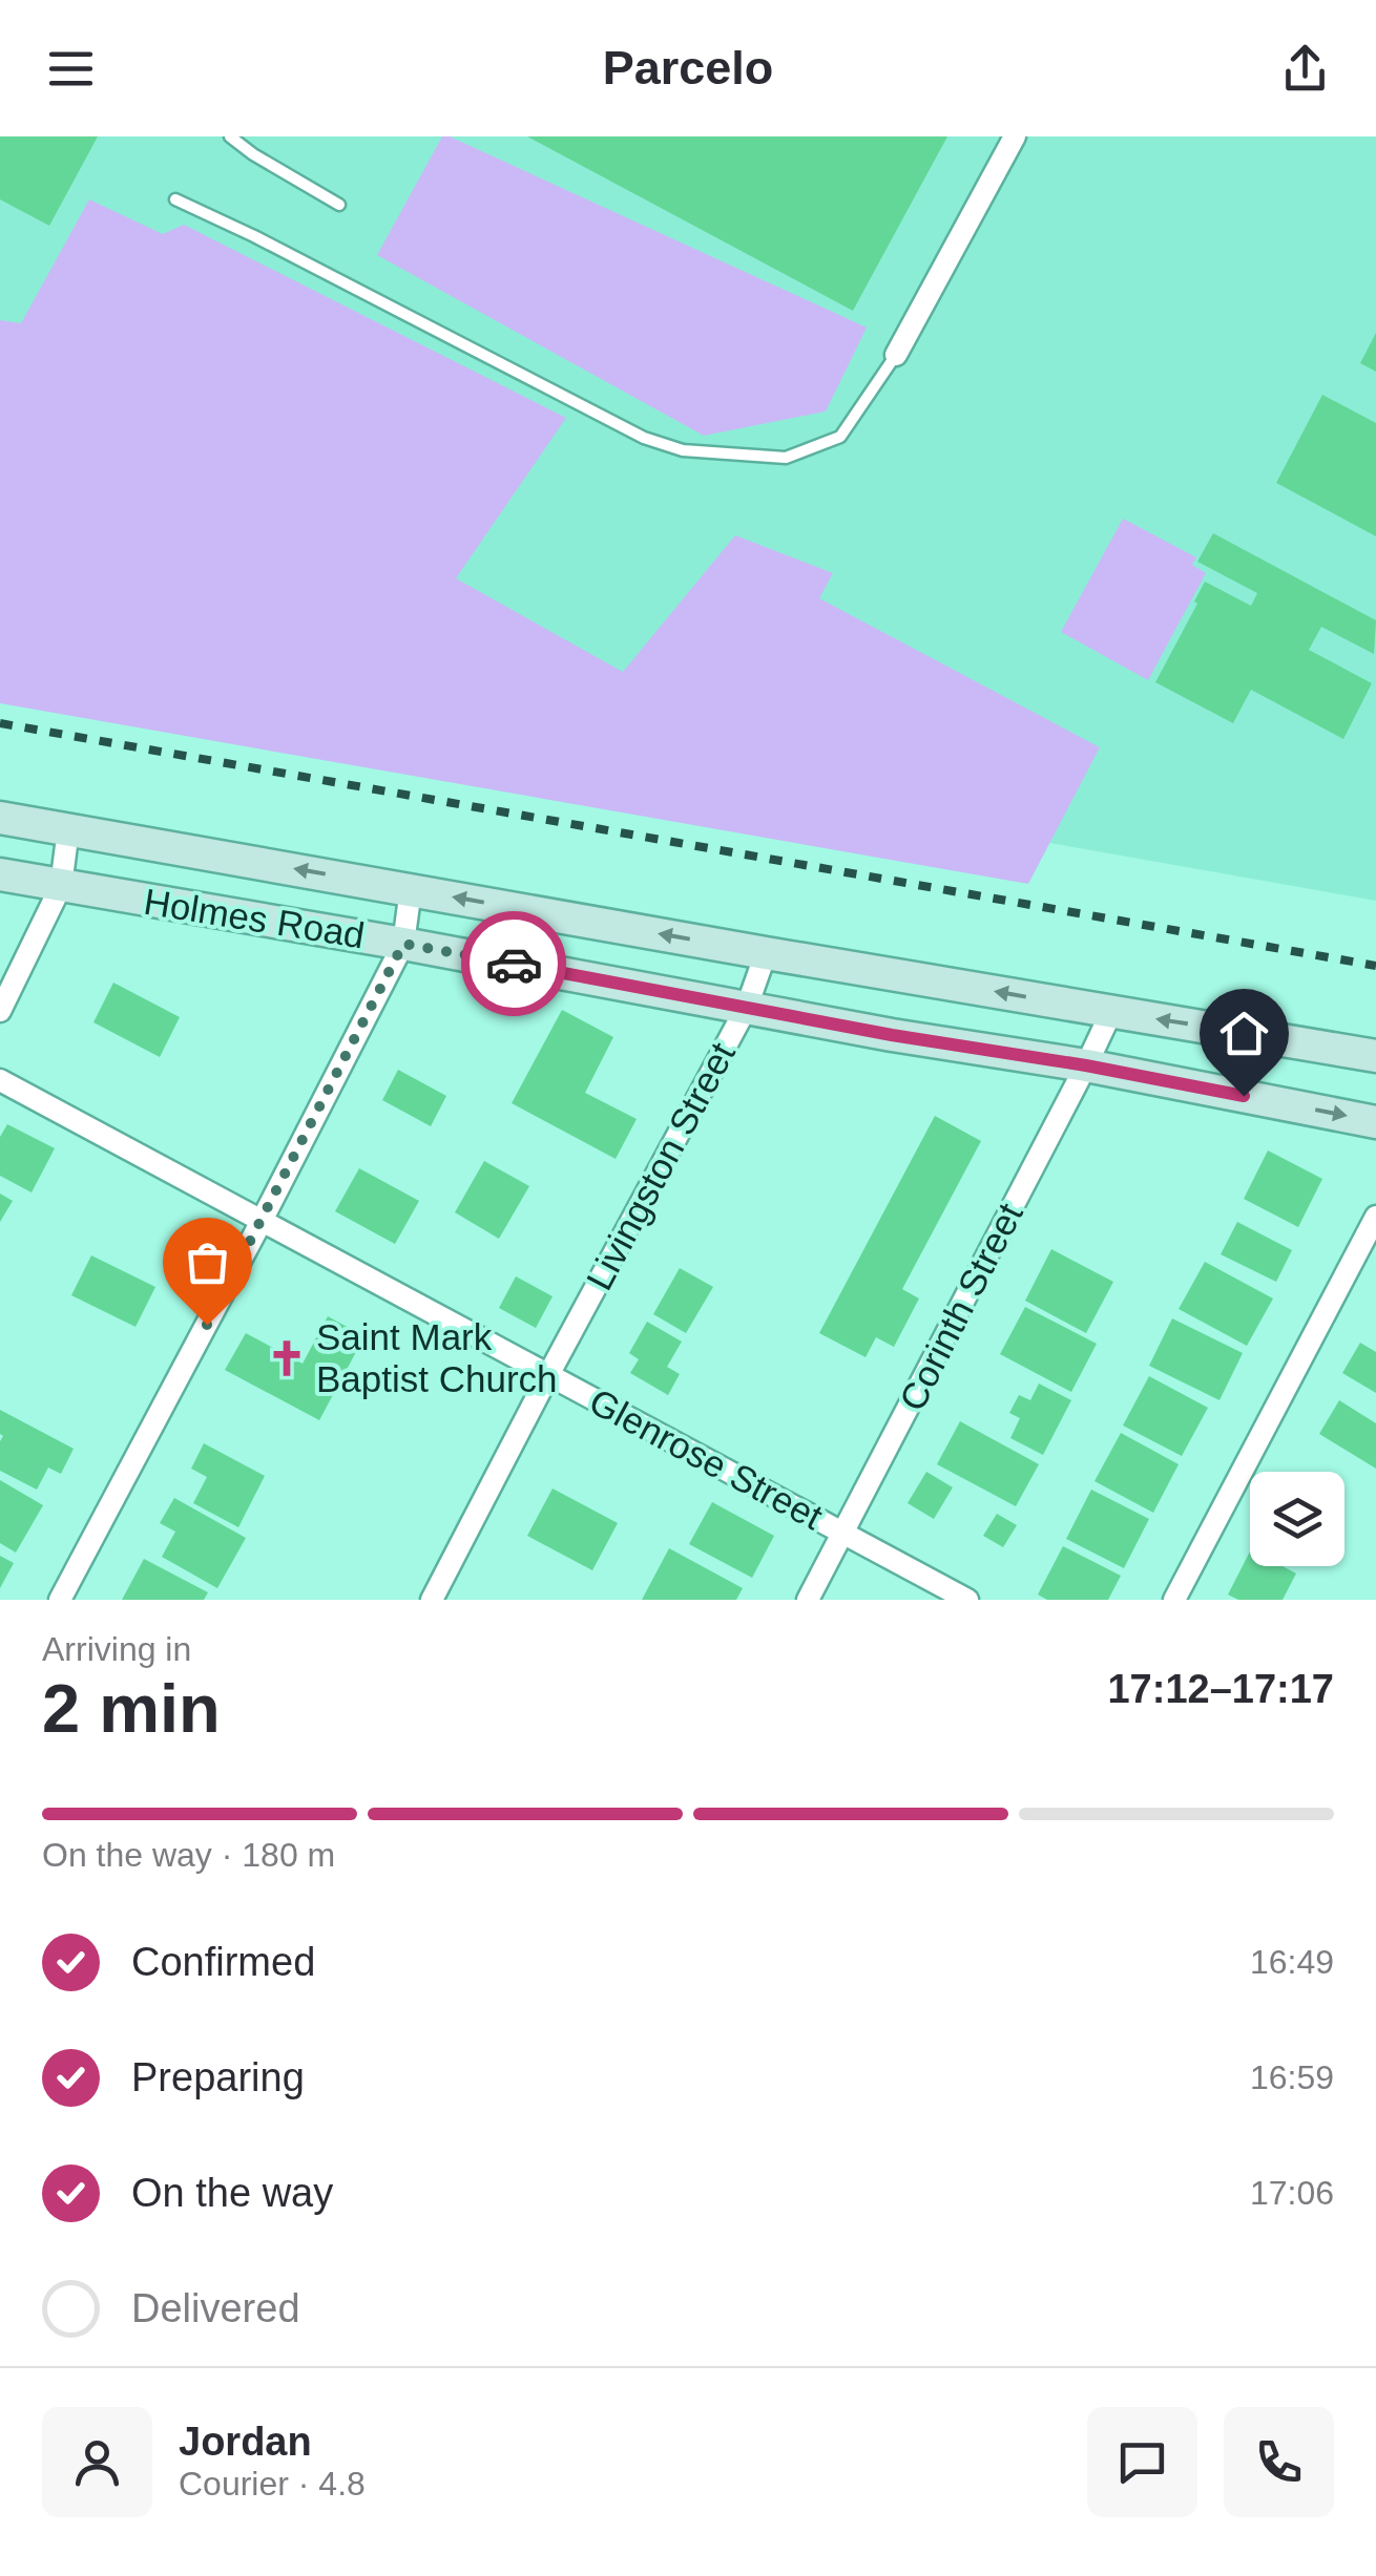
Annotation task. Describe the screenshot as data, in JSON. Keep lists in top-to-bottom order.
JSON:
{
  "streets": {
    "main road": ["Holmes Road"],
    "street": ["Livingston Street", "Corinth Street", "Glenrose Street"]
  },
  "crossings": [
    ["Holmes Road", "Livingston Street"],
    ["Holmes Road", "Corinth Street"],
    ["Livingston Street", "Glenrose Street"],
    ["Corinth Street", "Glenrose Street"]
  ],
  "places": {
    "church": ["Saint Mark Baptist Church"]
  },
  "page": {
    "header": "Parcelo",
    "heading": ["2 min", "Arriving in", "17:12–17:17"],
    "panel": ["Jordan", "Courier · 4.8"],
    "bar": "On the way · 180 m",
    "list": [
      ["Confirmed", "16:49"],
      ["Preparing", "16:59"],
      ["On the way", "17:06"],
      "Delivered"
    ]
  }
}
